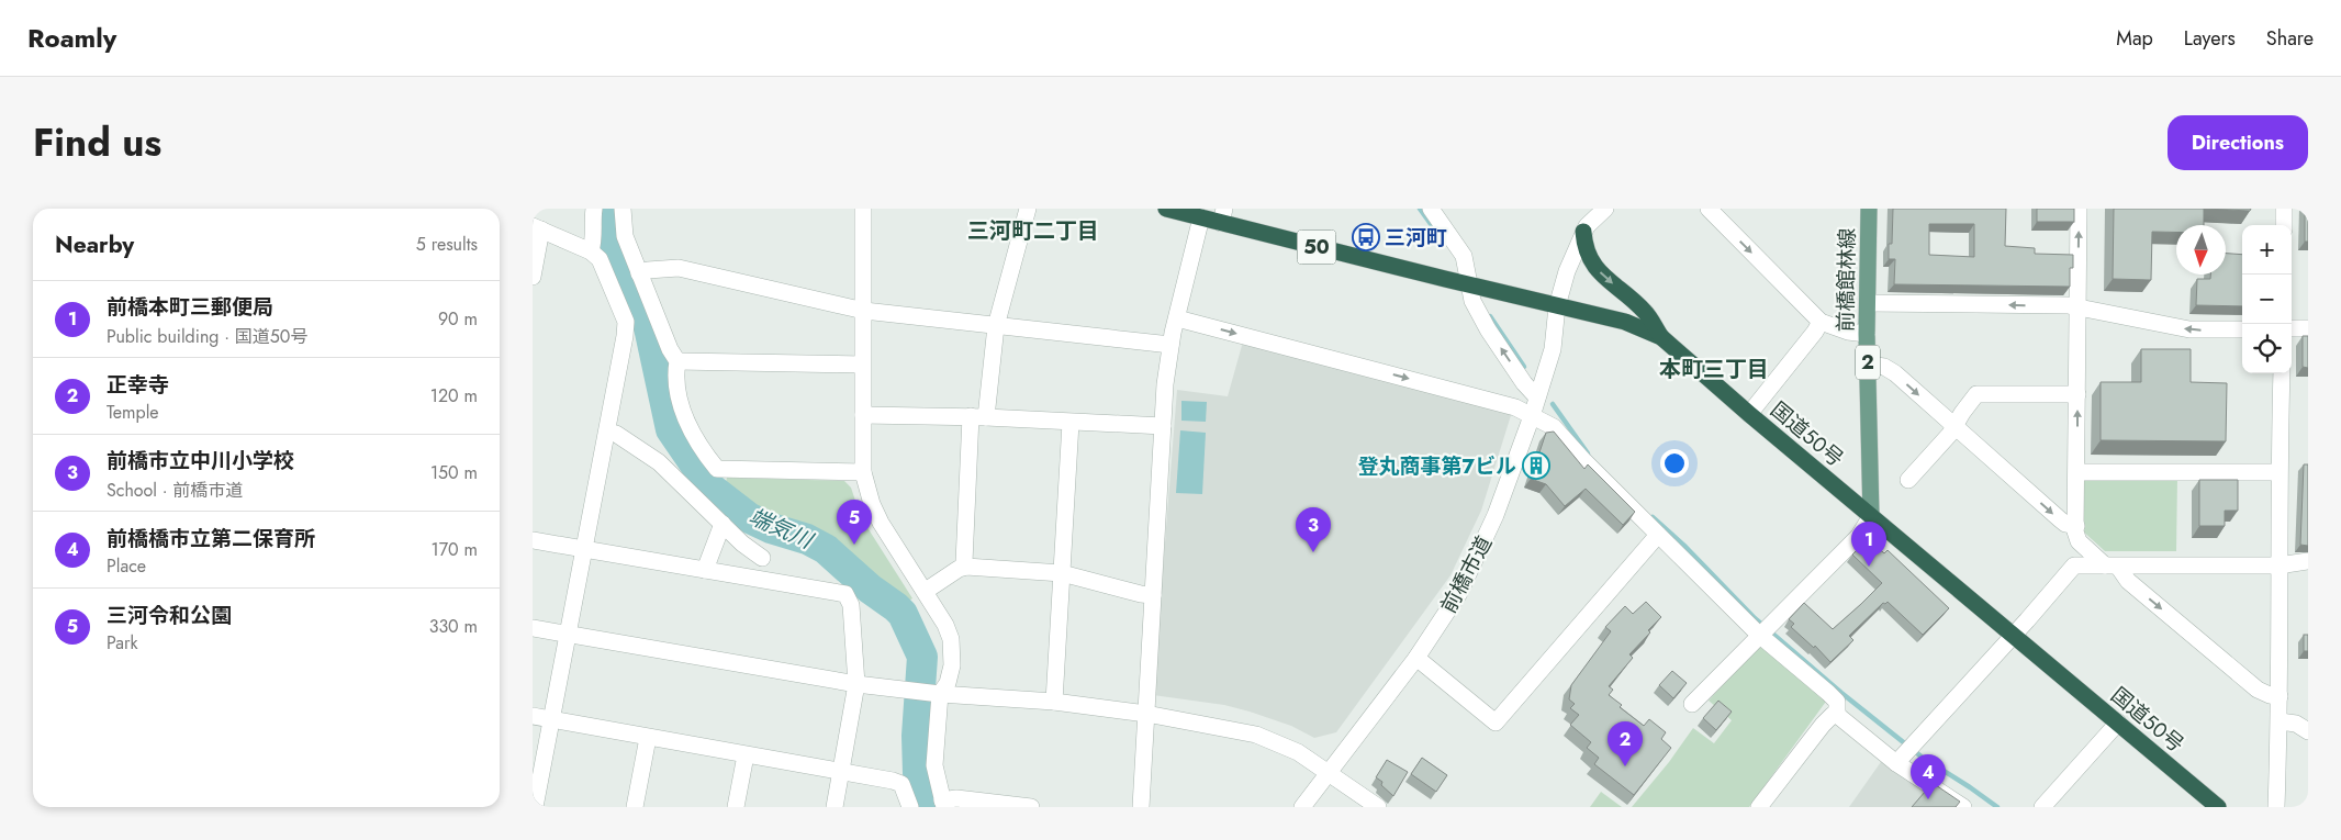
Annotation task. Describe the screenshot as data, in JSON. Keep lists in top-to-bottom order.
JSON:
{
  "streets": {
    "highway": ["50", "国道50号"],
    "main road": ["前橋館林線", "2"],
    "street": ["前橋市道"]
  },
  "crossings": [
    ["前橋館林線", "国道50号"],
    ["国道50号", "前橋市道"]
  ],
  "districts": ["三河町二丁目", "本町三丁目"],
  "water": ["端気川"],
  "places": {
    "bus stop": ["三河町"],
    "building": ["登丸商事第7ビル"]
  },
  "north": "bottom",
  "page": {
    "header": "Roamly",
    "nav": ["Map", "Layers", "Share"],
    "title": "Find us",
    "buttons": "Directions",
    "heading": ["Nearby", "5 results"],
    "map_buttons": ["+", "−"],
    "list": [
      {
        "mark": "1",
        "name": "前橋本町三郵便局",
        "note": "Public building · 国道50号",
        "value": "90 m"
      },
      {
        "mark": "2",
        "name": "正幸寺",
        "note": "Temple",
        "value": "120 m"
      },
      {
        "mark": "3",
        "name": "前橋市立中川小学校",
        "note": "School · 前橋市道",
        "value": "150 m"
      },
      {
        "mark": "4",
        "name": "前橋橋市立第二保育所",
        "note": "Place",
        "value": "170 m"
      },
      {
        "mark": "5",
        "name": "三河令和公園",
        "note": "Park",
        "value": "330 m"
      }
    ],
    "pins": [
      "5",
      "3",
      "1",
      "2",
      "4"
    ]
  }
}
